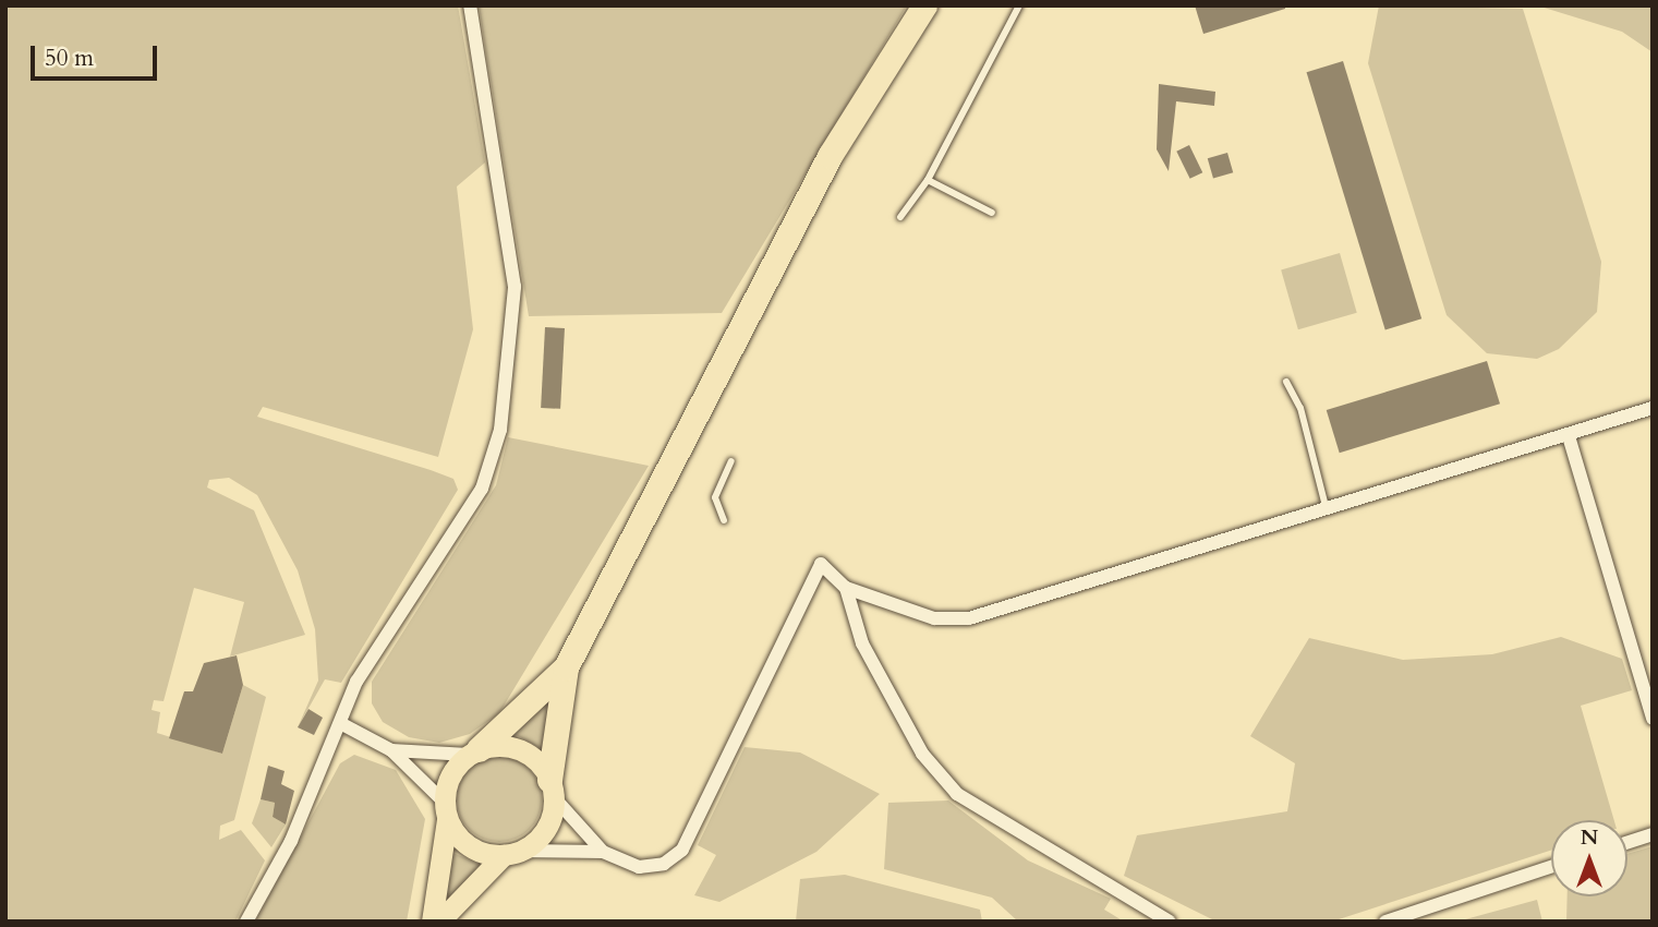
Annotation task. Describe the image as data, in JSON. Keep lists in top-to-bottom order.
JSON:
{
  "scale_bar": "50 m",
  "north": "top"
}
